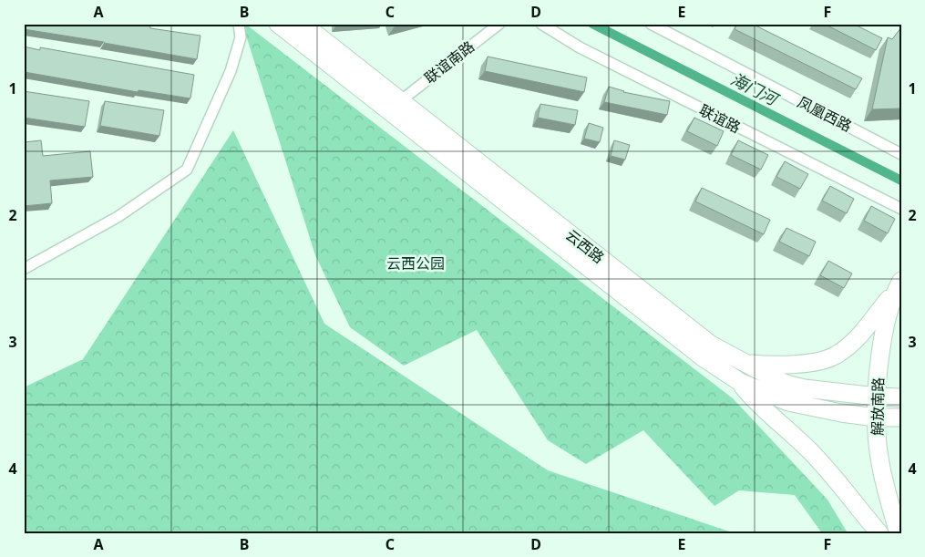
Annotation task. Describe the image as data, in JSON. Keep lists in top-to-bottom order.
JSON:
{
  "streets": {
    "main road": ["云西路", "解放南路"],
    "street": ["联谊南路", "凤凰西路", "联谊路"]
  },
  "crossings": [
    ["联谊南路", "云西路"],
    ["云西路", "解放南路"]
  ],
  "water": ["海门河"],
  "parks": ["云西公园"],
  "grid": {
    "columns": [
      "A",
      "B",
      "C",
      "D",
      "E",
      "F"
    ],
    "rows": [
      "1",
      "2",
      "3",
      "4"
    ]
  }
}
